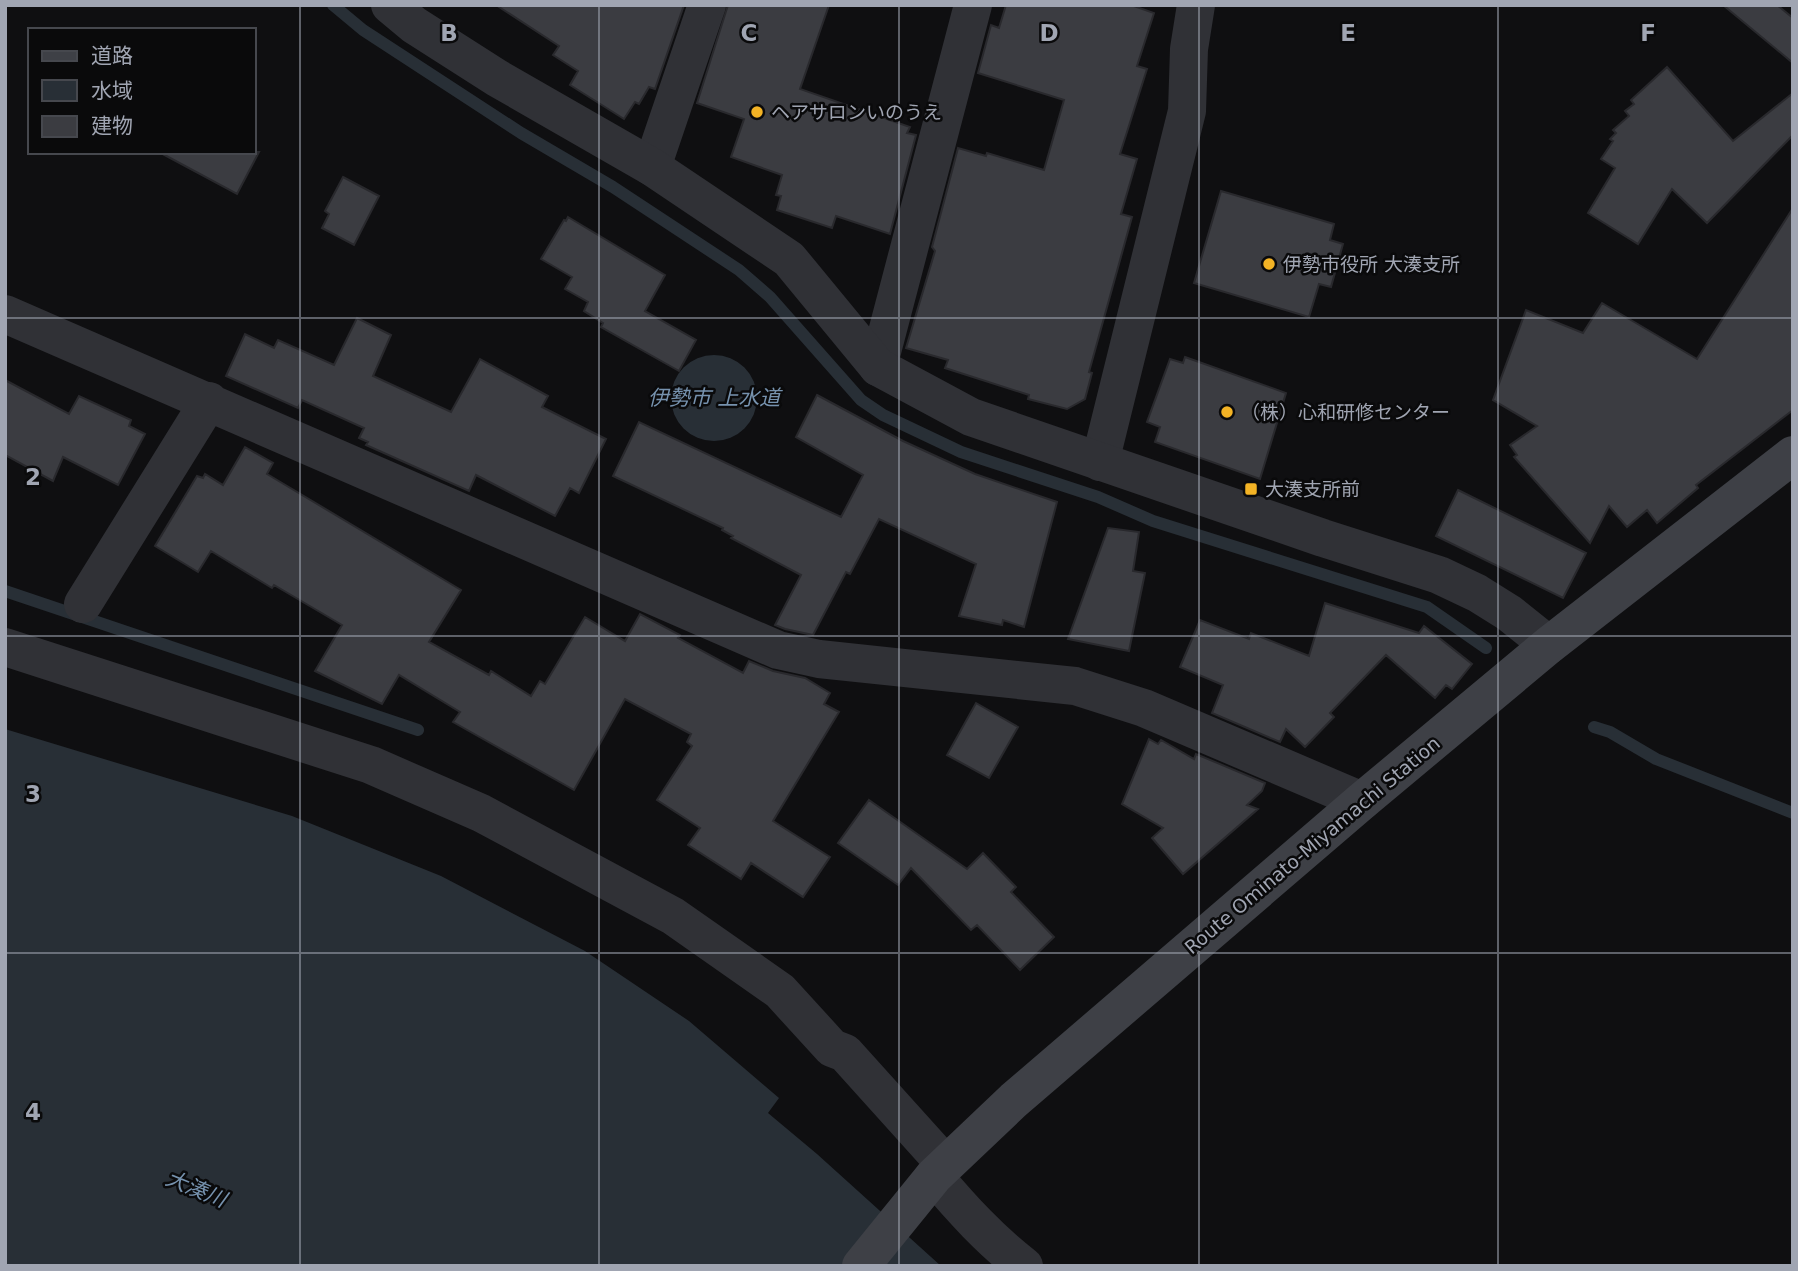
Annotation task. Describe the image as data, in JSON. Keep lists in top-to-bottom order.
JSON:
{
  "streets": {
    "main road": ["Route Ominato-Miyamachi Station"]
  },
  "water": ["伊勢市 上水道", "大湊川"],
  "places": {
    "other": ["ヘアサロンいのうえ", "伊勢市役所 大湊支所", "（株）心和研修センター"],
    "transit": ["大湊支所前"]
  },
  "legend": ["道路", "水域", "建物"],
  "grid": {
    "columns": [
      "B",
      "C",
      "D",
      "E",
      "F"
    ],
    "rows": ["2", "3", "4"]
  }
}
